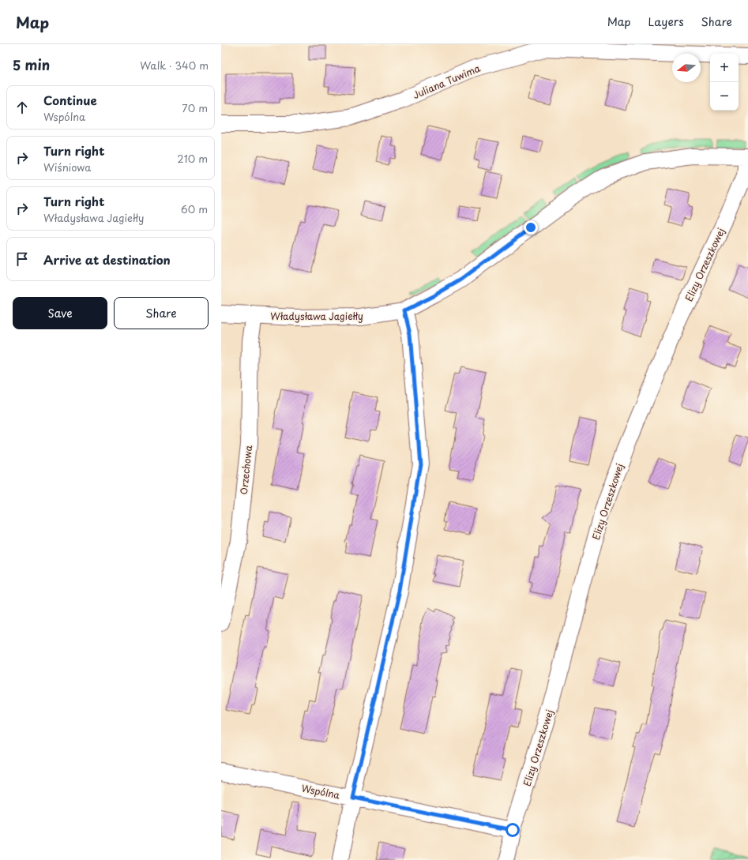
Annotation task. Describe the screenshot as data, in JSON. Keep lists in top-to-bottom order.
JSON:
{
  "streets": {
    "street": [
      "Juliana Tuwima",
      "Elizy Orzeszkowej",
      "Władysława Jagiełły",
      "Orzechowa",
      "Wspólna"
    ]
  },
  "crossings": [
    ["Elizy Orzeszkowej", "Władysława Jagiełły"],
    ["Elizy Orzeszkowej", "Wspólna"],
    ["Władysława Jagiełły", "Orzechowa"]
  ],
  "north": "left",
  "page": {
    "header": "Map",
    "nav": ["Map", "Layers", "Share"],
    "heading": ["5 min", "Walk · 340 m"],
    "map_buttons": ["+", "−"],
    "list": [
      ["Continue", "Wspólna", "70 m"],
      ["Turn right", "Wiśniowa", "210 m"],
      ["Turn right", "Władysława Jagiełły", "60 m"],
      "Arrive at destination"
    ],
    "buttons": ["Save", "Share"]
  }
}
